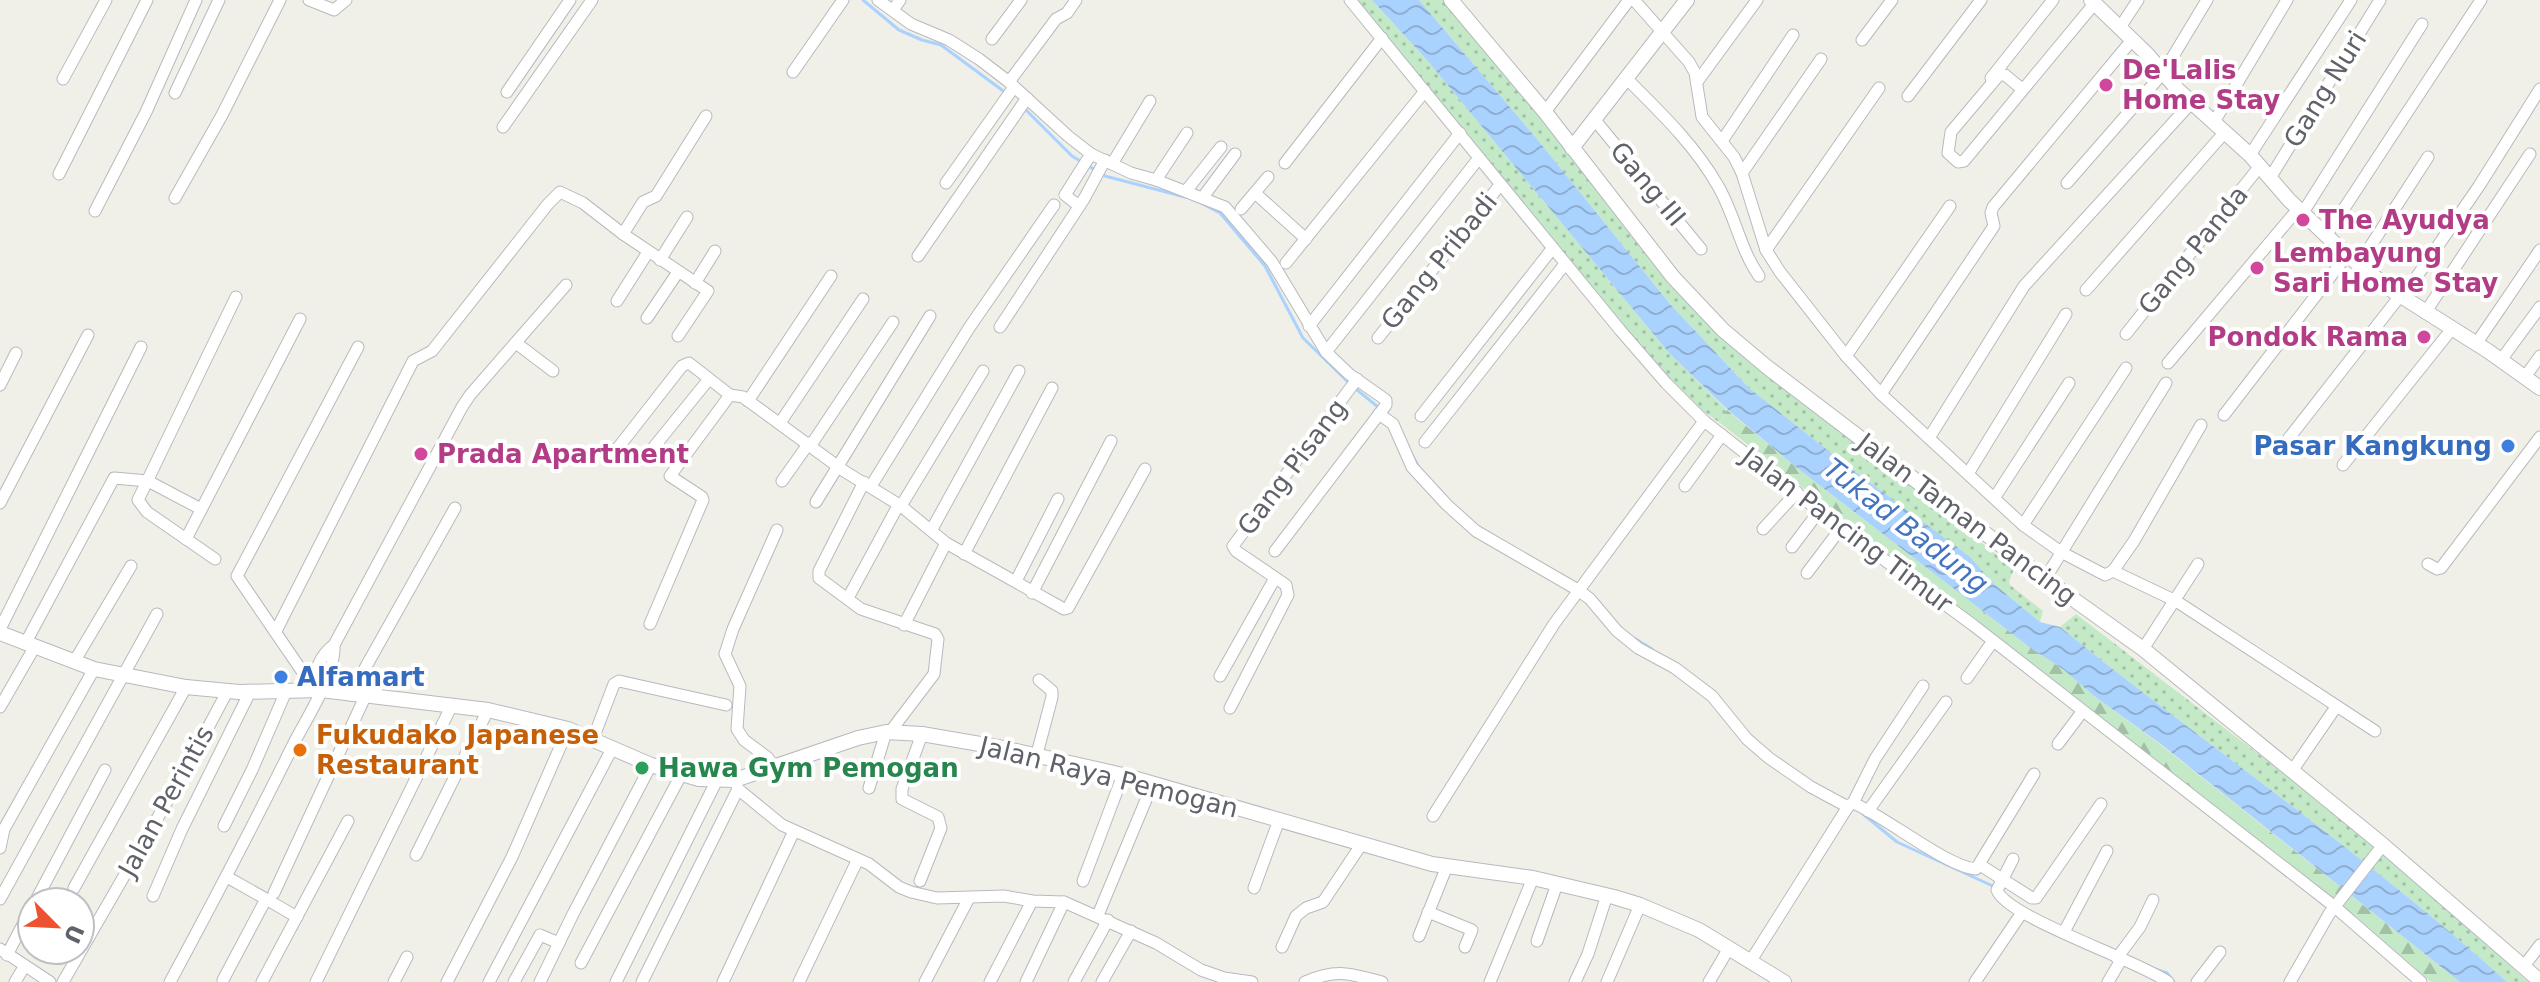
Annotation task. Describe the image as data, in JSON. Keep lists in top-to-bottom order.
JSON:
{
  "streets": {
    "street": [
      "Gang Nuri",
      "Gang III",
      "Gang Panda",
      "Gang Pribadi",
      "Gang Pisang",
      "Jalan Taman Pancing",
      "Jalan Pancing Timur",
      "Jalan Raya Pemogan",
      "Jalan Perintis"
    ]
  },
  "crossings": [
    ["Gang Pribadi", "Jalan Pancing Timur"],
    ["Jalan Raya Pemogan", "Jalan Perintis"]
  ],
  "water": ["Tukad Badung"],
  "places": [
    "De'Lalis Home Stay",
    "The Ayudya",
    "Lembayung Sari Home Stay",
    "Pondok Rama",
    "Pasar Kangkung",
    "Prada Apartment",
    "Alfamart",
    "Fukudako Japanese Restaurant",
    "Hawa Gym Pemogan"
  ],
  "north": "bottom right"
}
